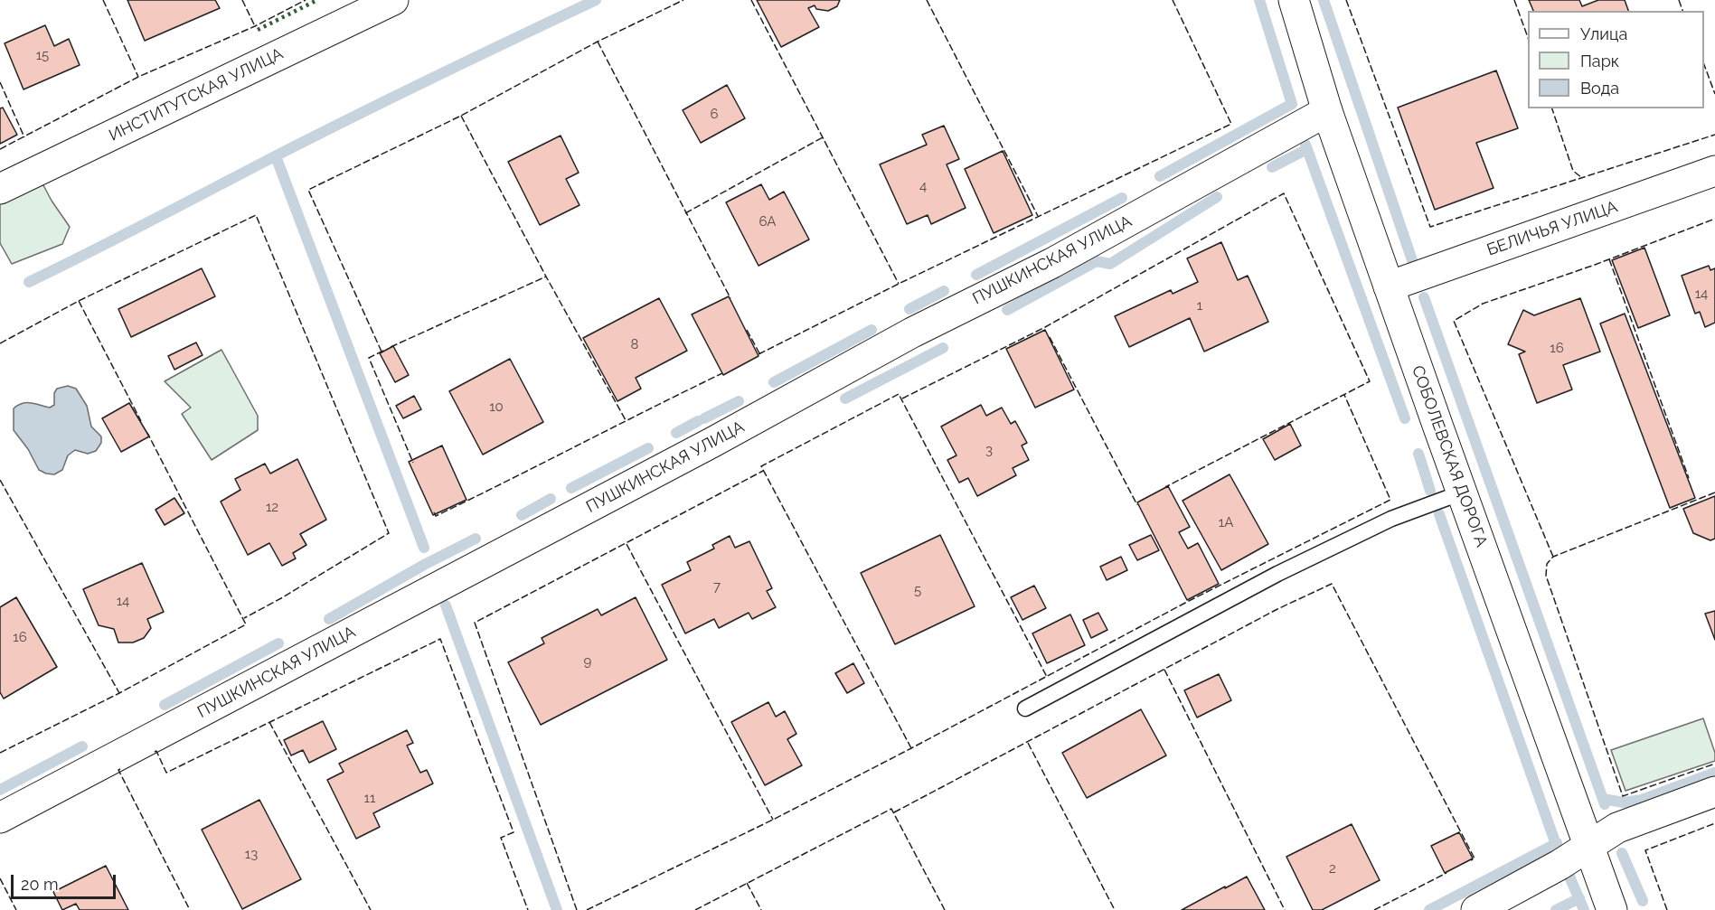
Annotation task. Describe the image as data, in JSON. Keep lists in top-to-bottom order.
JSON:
{
  "streets": {
    "street": [
      "ИНСТИТУТСКАЯ УЛИЦА",
      "БЕЛИЧЬЯ УЛИЦА",
      "ПУШКИНСКАЯ УЛИЦА",
      "СОБОЛЕВСКАЯ ДОРОГА"
    ]
  },
  "crossings": [
    ["БЕЛИЧЬЯ УЛИЦА", "СОБОЛЕВСКАЯ ДОРОГА"],
    ["ПУШКИНСКАЯ УЛИЦА", "СОБОЛЕВСКАЯ ДОРОГА"]
  ],
  "house_numbers": [
    "15",
    "6",
    "4",
    "6А",
    "14",
    "1",
    "8",
    "16",
    "10",
    "3",
    "12",
    "1А",
    "7",
    "5",
    "14",
    "16",
    "9",
    "11",
    "13",
    "2"
  ],
  "legend": ["Улица", "Парк", "Вода"],
  "scale_bar": "20 m"
}
